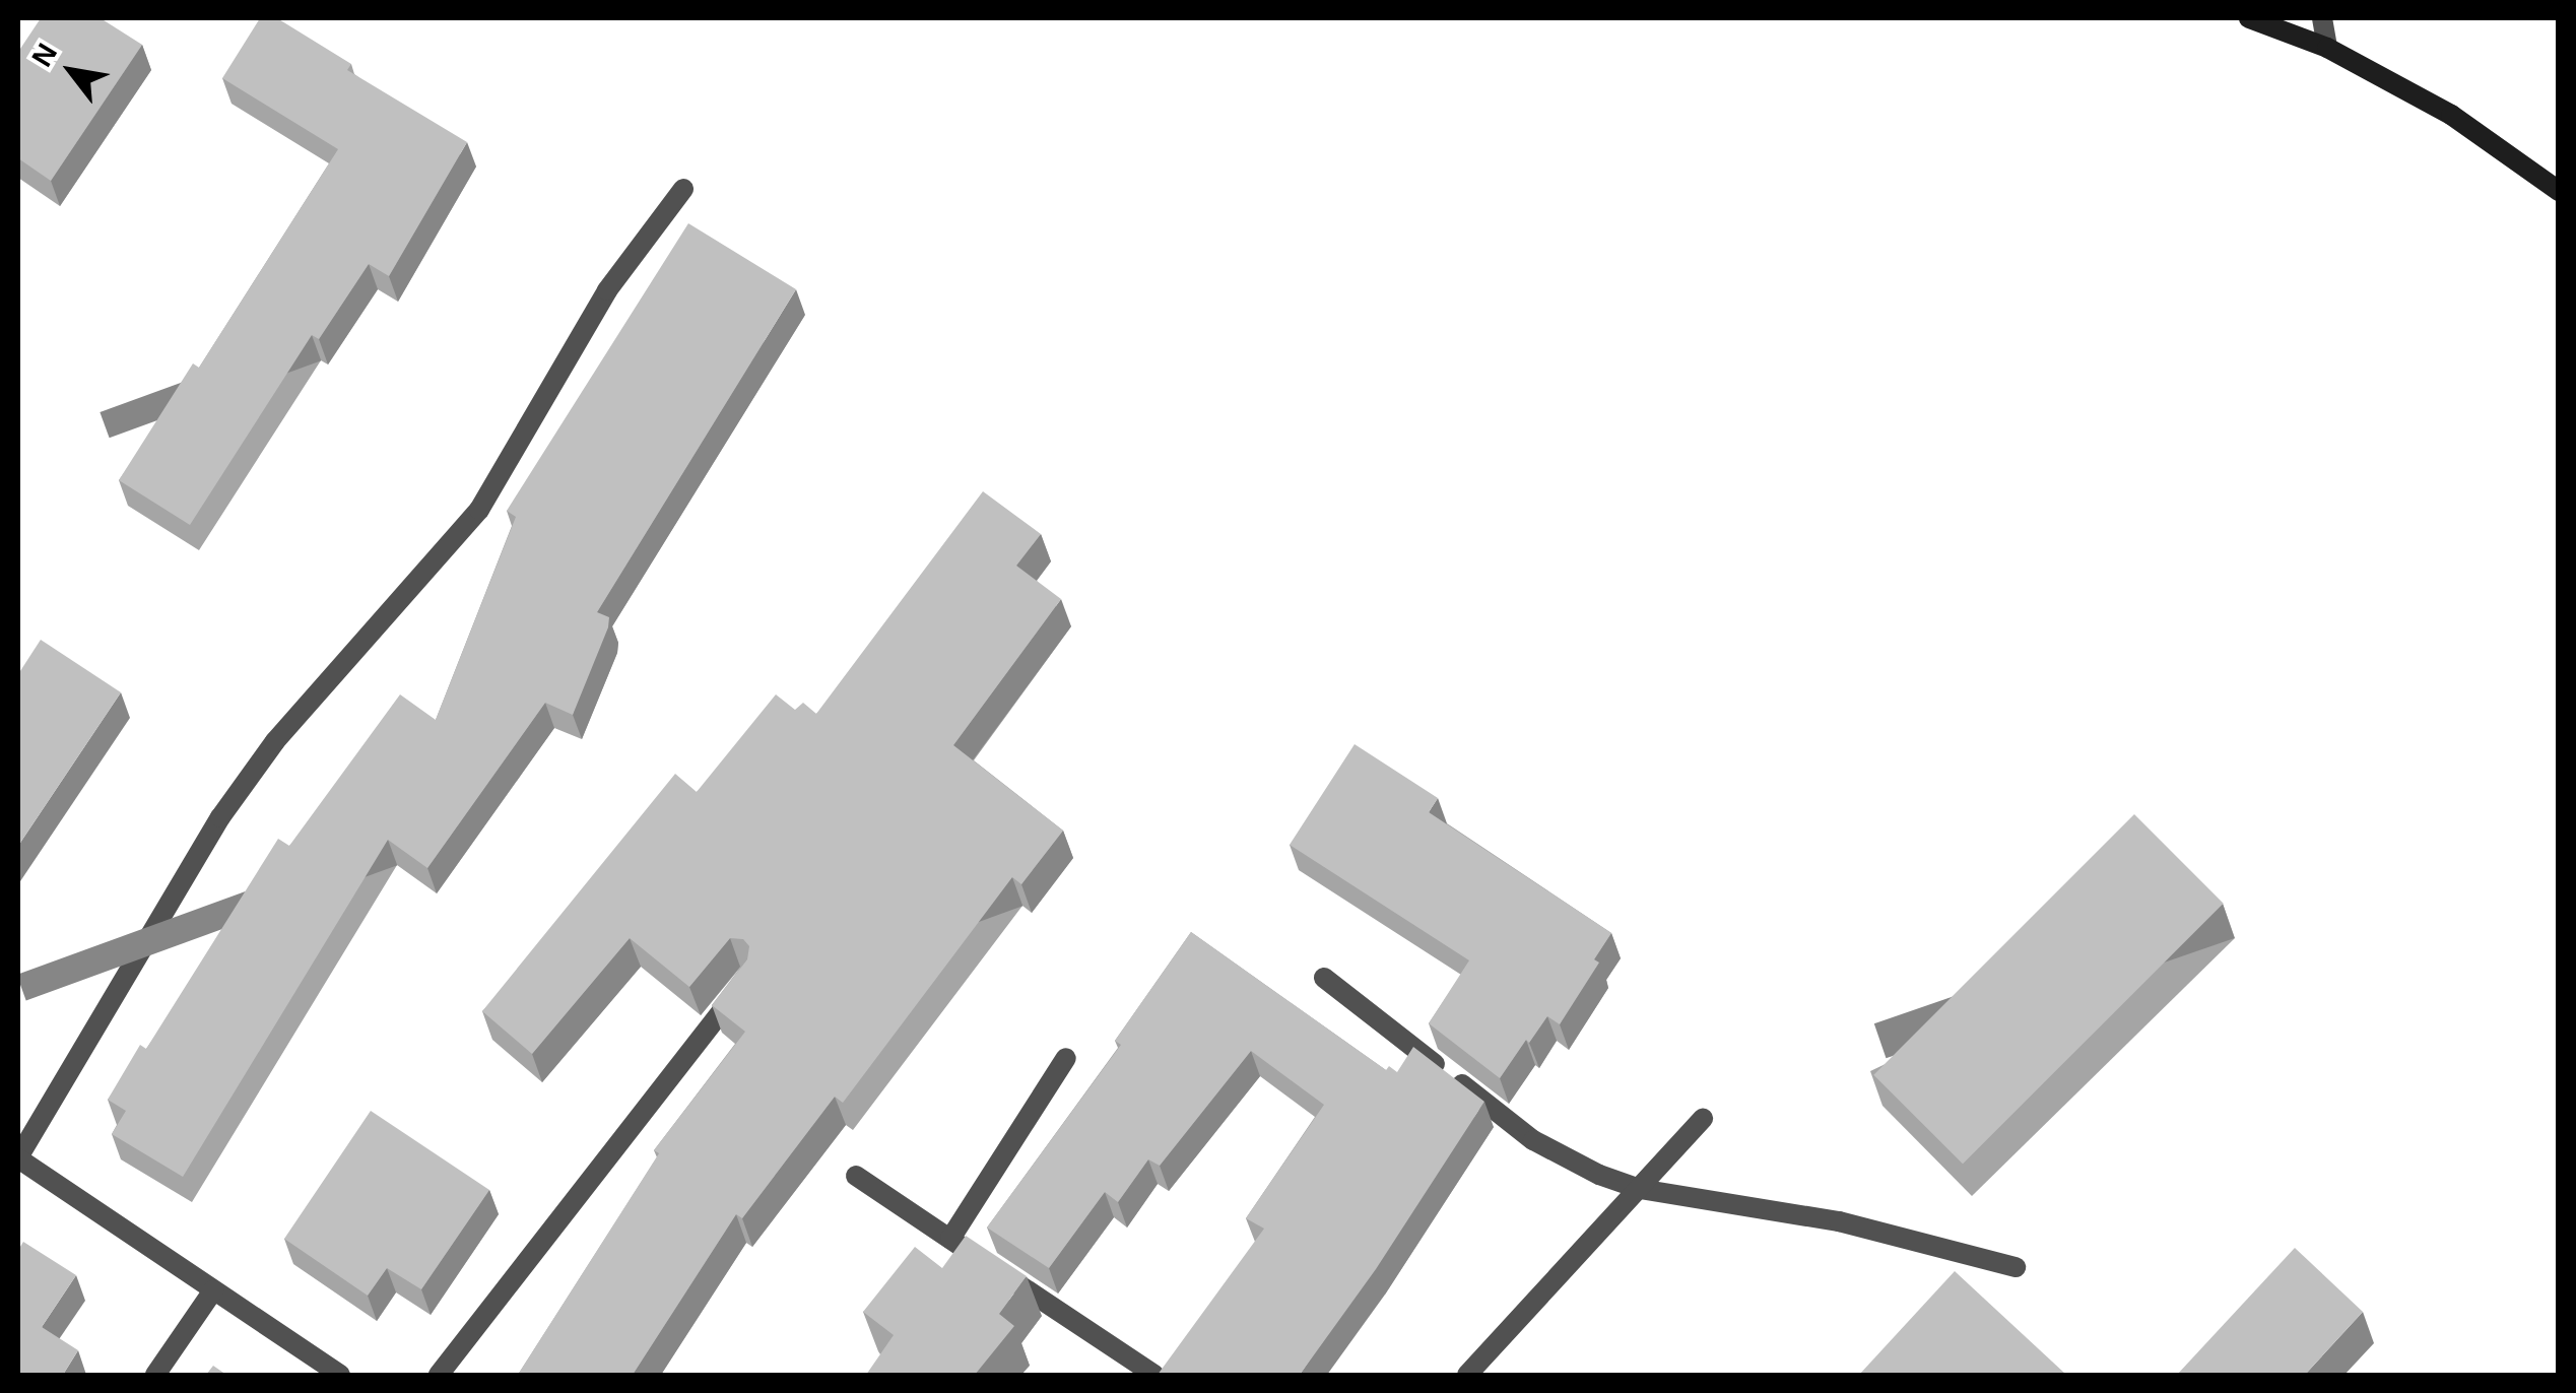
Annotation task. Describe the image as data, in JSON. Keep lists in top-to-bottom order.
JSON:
{
  "north": "top left"
}
